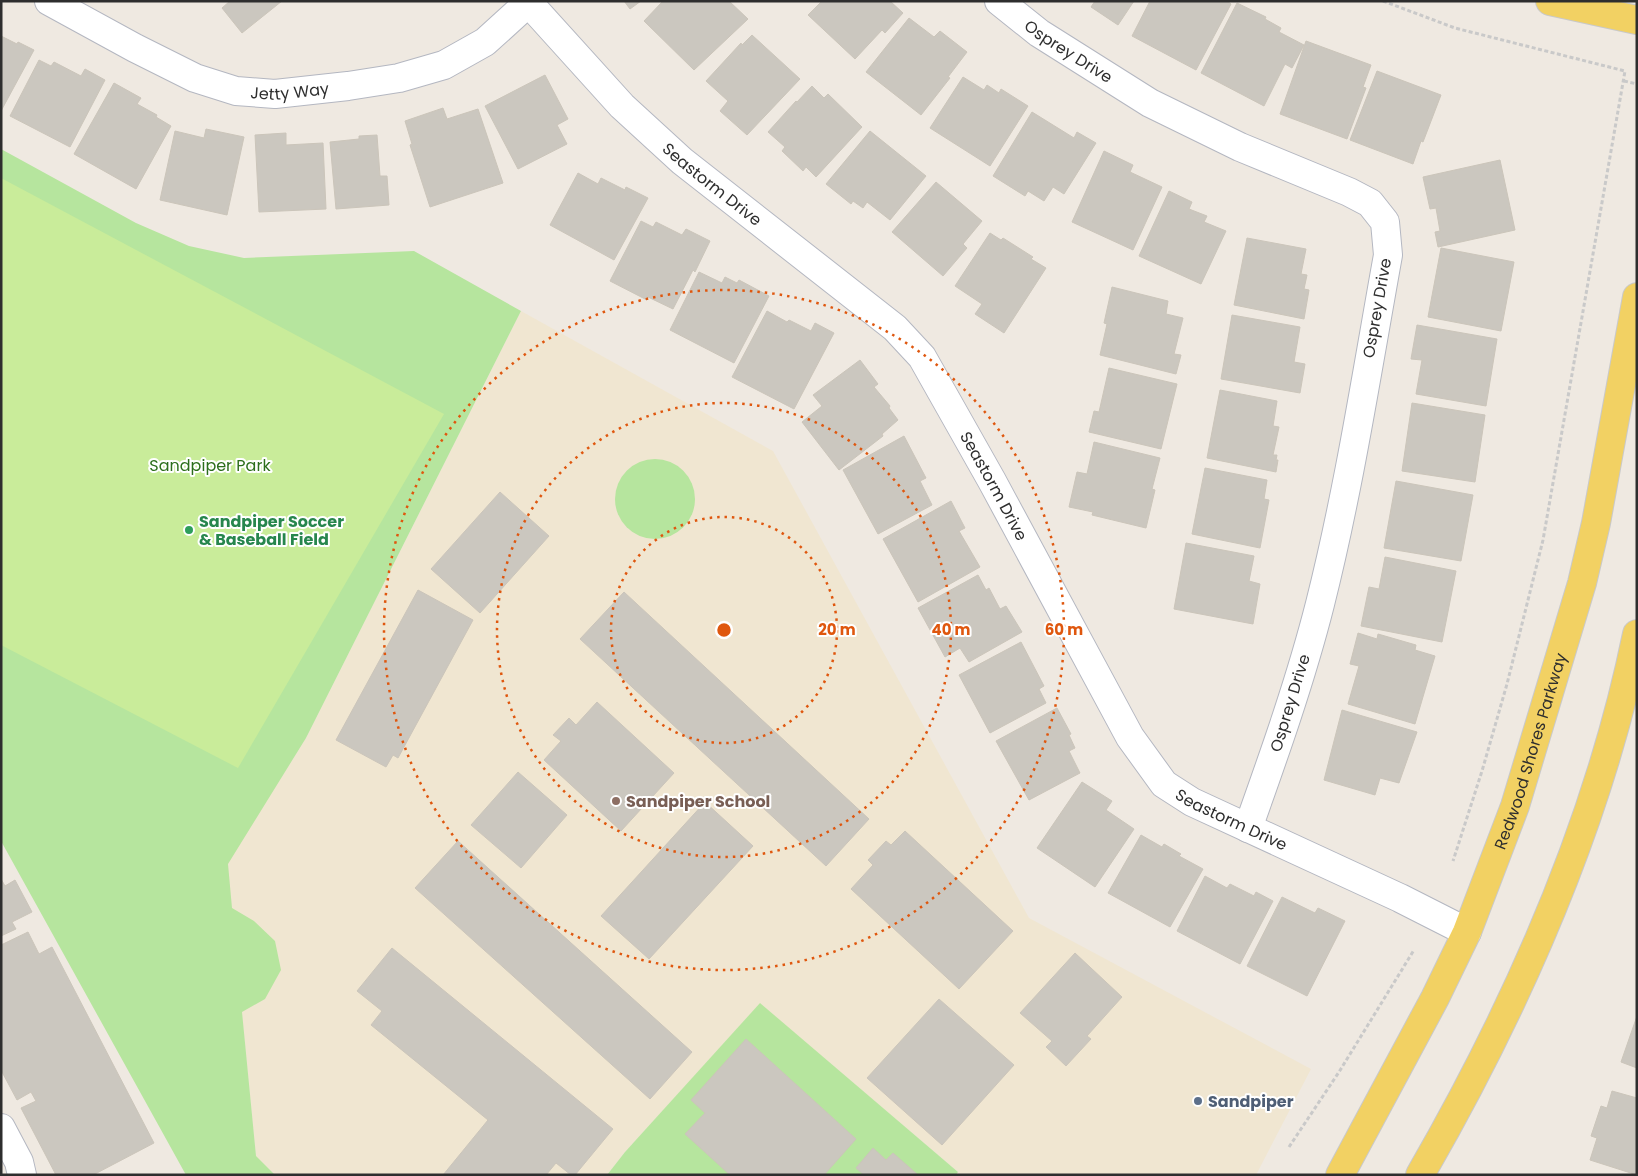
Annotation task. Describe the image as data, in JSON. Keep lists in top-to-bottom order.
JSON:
{
  "streets": {
    "main road": ["Redwood Shores Parkway"],
    "street": ["Osprey Drive", "Jetty Way", "Seastorm Drive"]
  },
  "crossings": [
    ["Osprey Drive", "Seastorm Drive"],
    ["Jetty Way", "Seastorm Drive"],
    ["Seastorm Drive", "Redwood Shores Parkway"]
  ],
  "parks": ["Sandpiper Park"],
  "places": ["Sandpiper Soccer & Baseball Field", "Sandpiper School", "Sandpiper"],
  "rings": ["20 m", "40 m", "60 m"]
}
